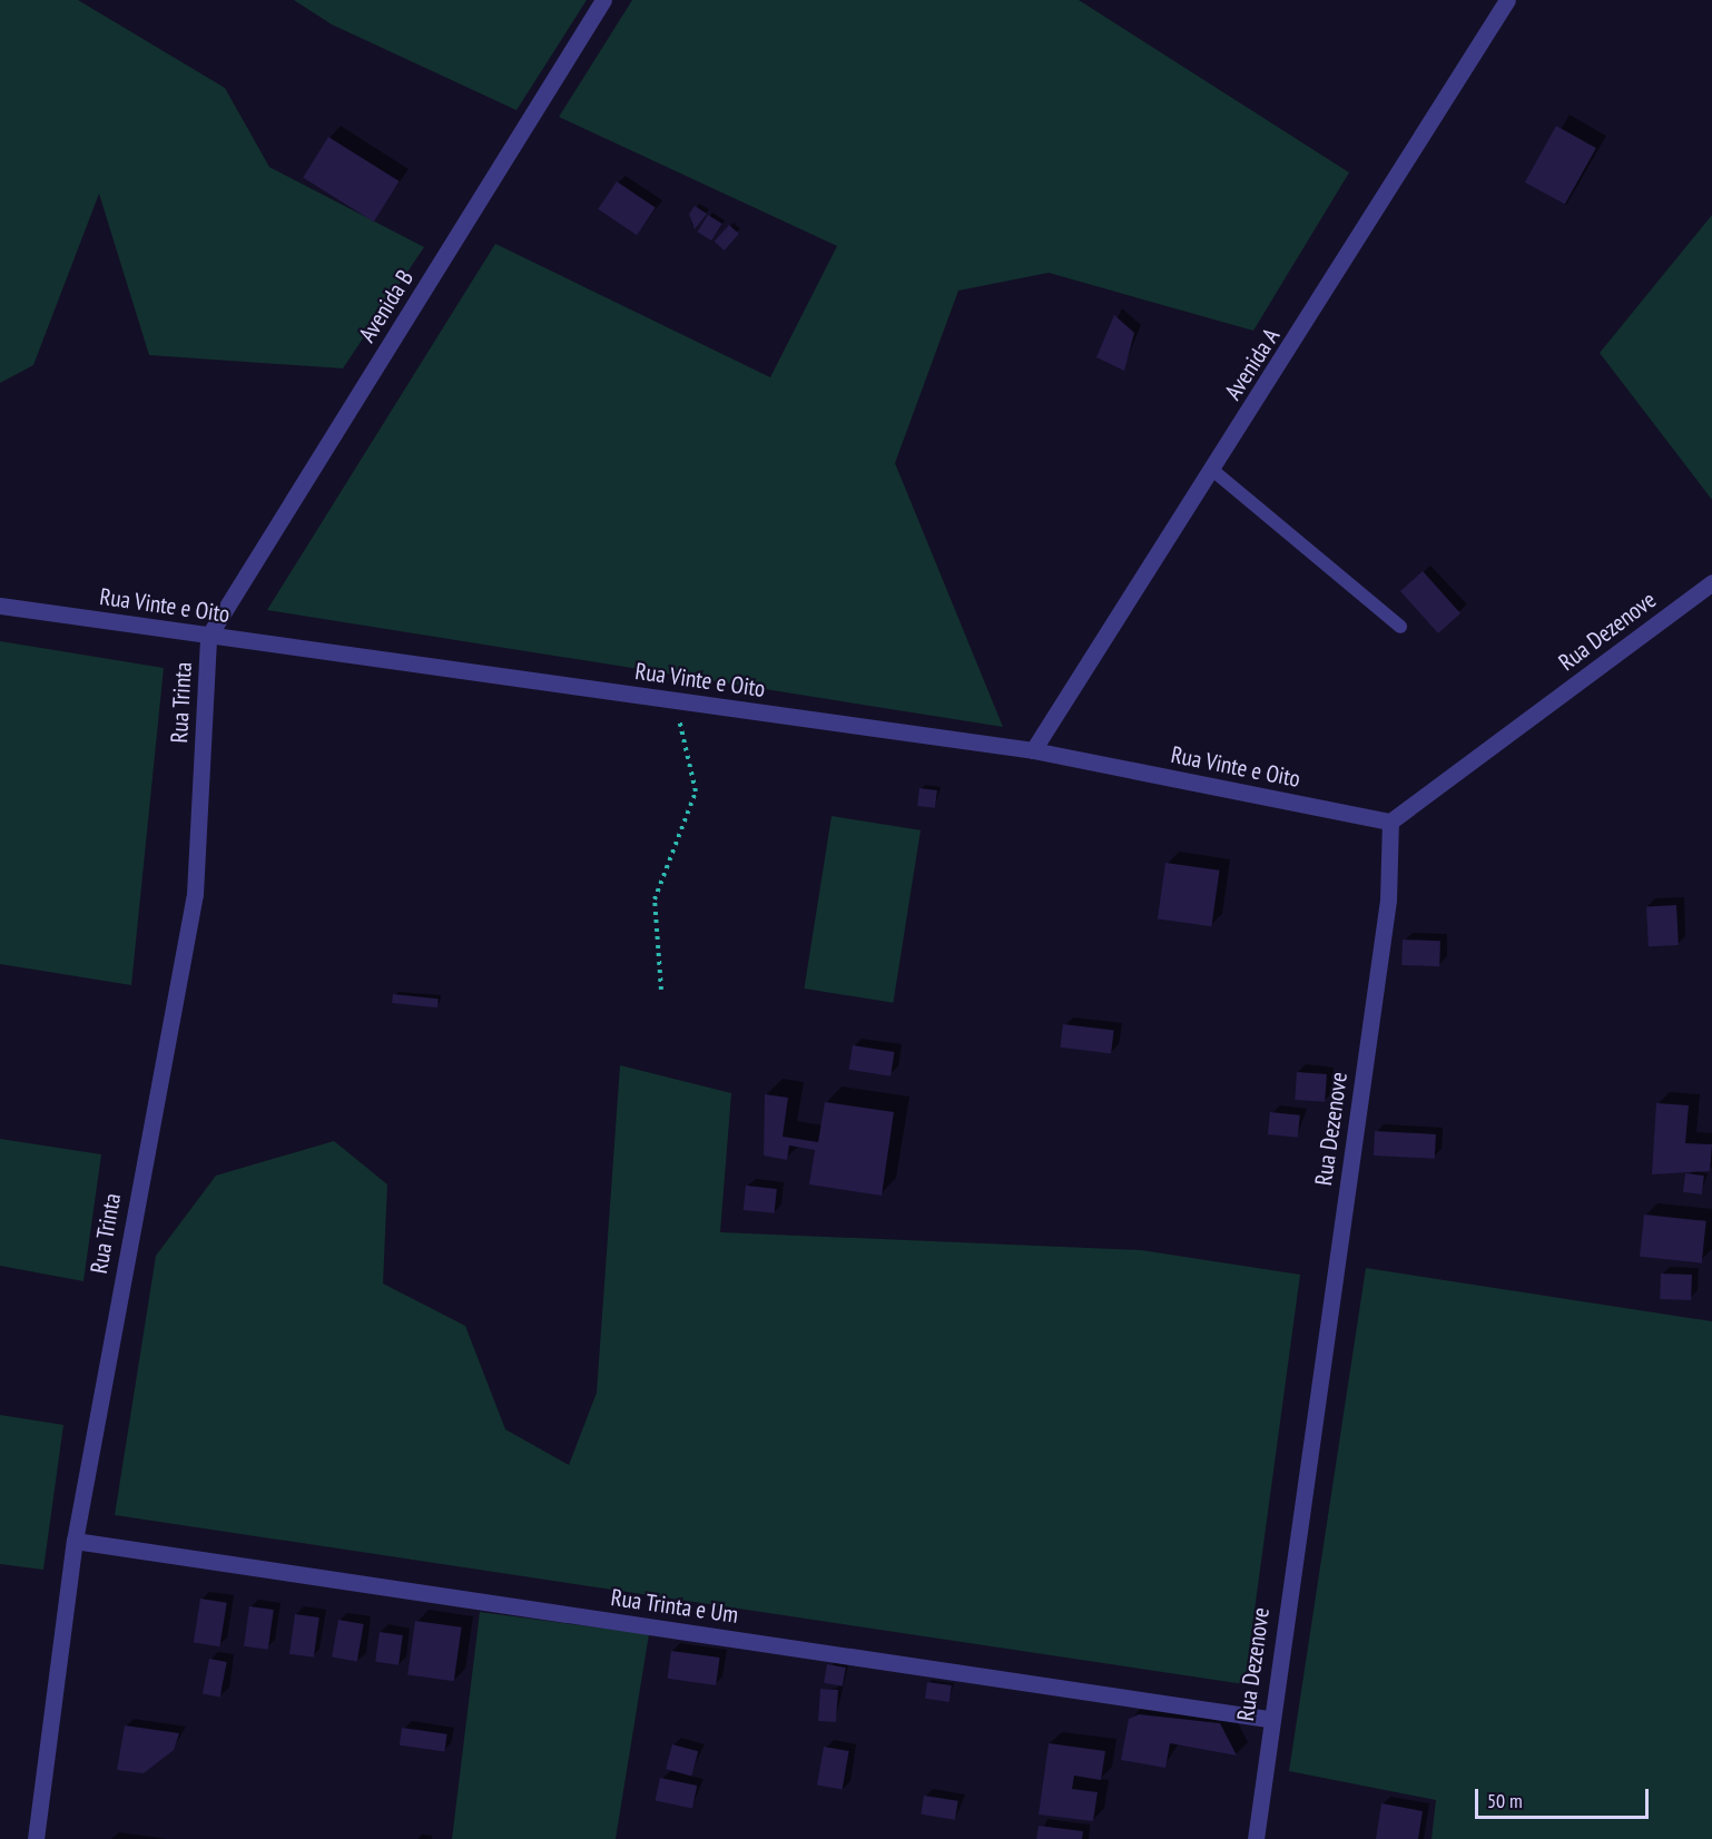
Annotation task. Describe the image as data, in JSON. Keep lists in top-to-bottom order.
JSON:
{
  "streets": {
    "street": [
      "Avenida B",
      "Avenida A",
      "Rua Vinte e Oito",
      "Rua Dezenove",
      "Rua Trinta",
      "Rua Trinta e Um"
    ]
  },
  "crossings": [
    ["Avenida B", "Rua Vinte e Oito"],
    ["Avenida B", "Rua Trinta"],
    ["Avenida A", "Rua Vinte e Oito"],
    ["Rua Vinte e Oito", "Rua Dezenove"],
    ["Rua Vinte e Oito", "Rua Trinta"],
    ["Rua Dezenove", "Rua Trinta e Um"],
    ["Rua Trinta", "Rua Trinta e Um"]
  ],
  "scale_bar": "50 m"
}
